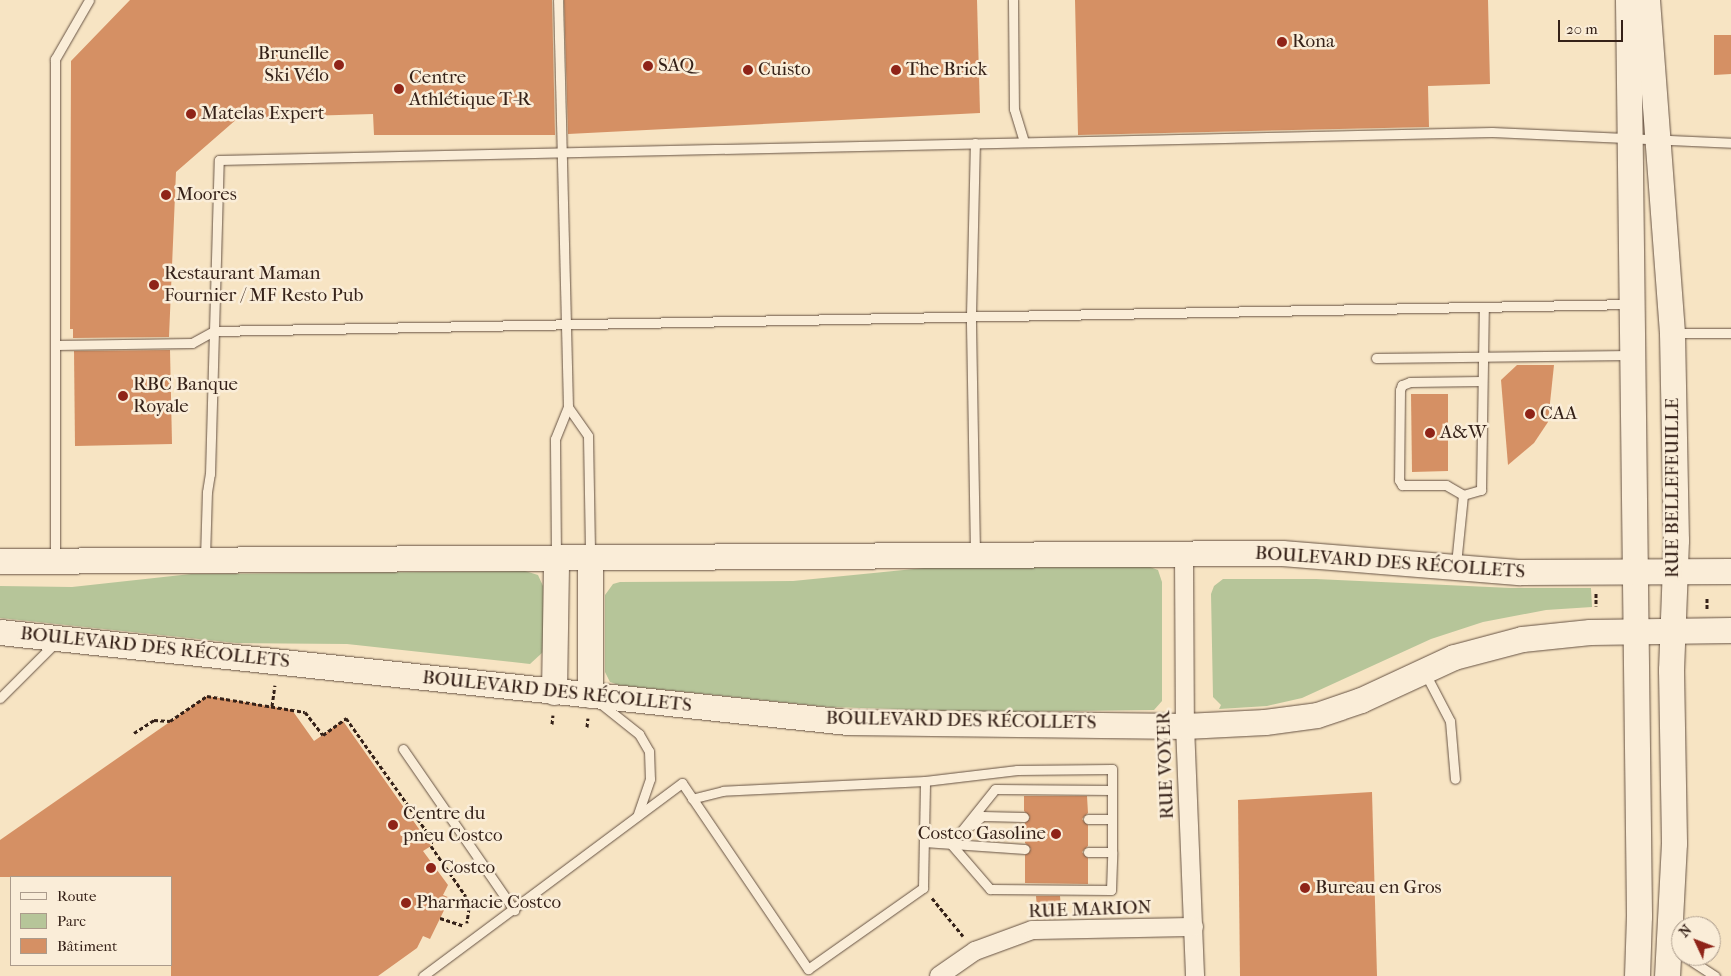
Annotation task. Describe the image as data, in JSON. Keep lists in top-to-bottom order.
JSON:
{
  "streets": {
    "main road": ["RUE BELLEFEUILLE", "BOULEVARD DES RÉCOLLETS"],
    "street": ["RUE VOYER", "RUE MARION"]
  },
  "crossings": [
    ["RUE BELLEFEUILLE", "BOULEVARD DES RÉCOLLETS"],
    ["BOULEVARD DES RÉCOLLETS", "RUE VOYER"],
    ["RUE VOYER", "RUE MARION"]
  ],
  "places": [
    "Rona",
    "Brunelle Ski Vélo",
    "SAQ",
    "Cuisto",
    "The Brick",
    "Centre Athlétique T-R",
    "Matelas Expert",
    "Moores",
    "Restaurant Maman Fournier / MF Resto Pub",
    "RBC Banque Royale",
    "CAA",
    "A&W",
    "Centre du pneu Costco",
    "Costco Gasoline",
    "Costco",
    "Bureau en Gros",
    "Pharmacie Costco"
  ],
  "legend": ["Route", "Parc", "Bâtiment"],
  "scale_bar": "20 m",
  "north": "top left"
}
